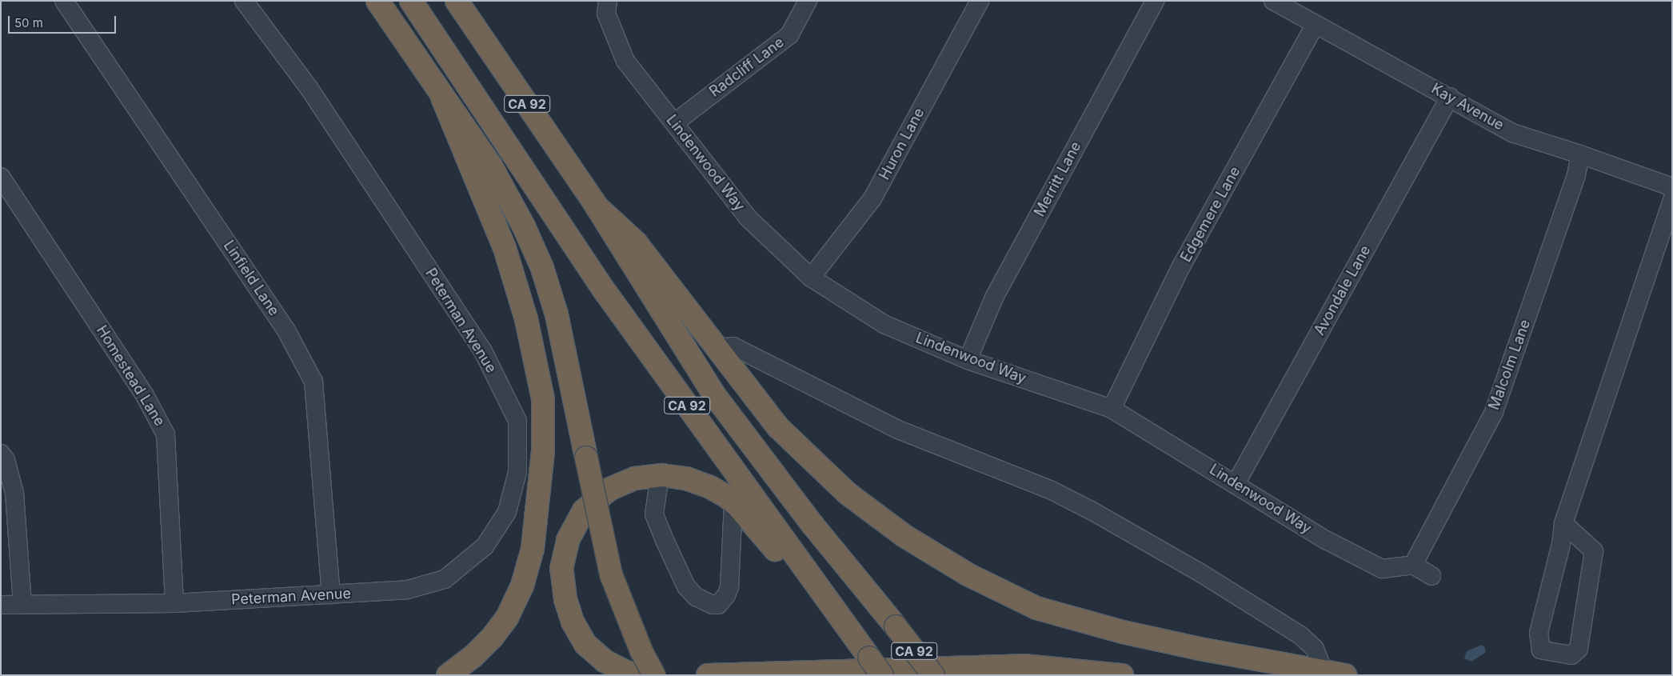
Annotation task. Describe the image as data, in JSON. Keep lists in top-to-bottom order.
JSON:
{
  "streets": {
    "highway": ["CA 92"],
    "street": [
      "Radcliff Lane",
      "Kay Avenue",
      "Huron Lane",
      "Lindenwood Way",
      "Merritt Lane",
      "Edgemere Lane",
      "Linfield Lane",
      "Avondale Lane",
      "Peterman Avenue",
      "Malcolm Lane",
      "Homestead Lane"
    ]
  },
  "crossings": [
    ["Radcliff Lane", "Lindenwood Way"],
    ["Kay Avenue", "Edgemere Lane"],
    ["Kay Avenue", "Avondale Lane"],
    ["Kay Avenue", "Malcolm Lane"],
    ["Huron Lane", "Lindenwood Way"],
    ["Lindenwood Way", "Merritt Lane"],
    ["Lindenwood Way", "Edgemere Lane"],
    ["Lindenwood Way", "Avondale Lane"],
    ["Lindenwood Way", "Malcolm Lane"],
    ["Linfield Lane", "Peterman Avenue"],
    ["Peterman Avenue", "Homestead Lane"]
  ],
  "scale_bar": "50 m"
}
